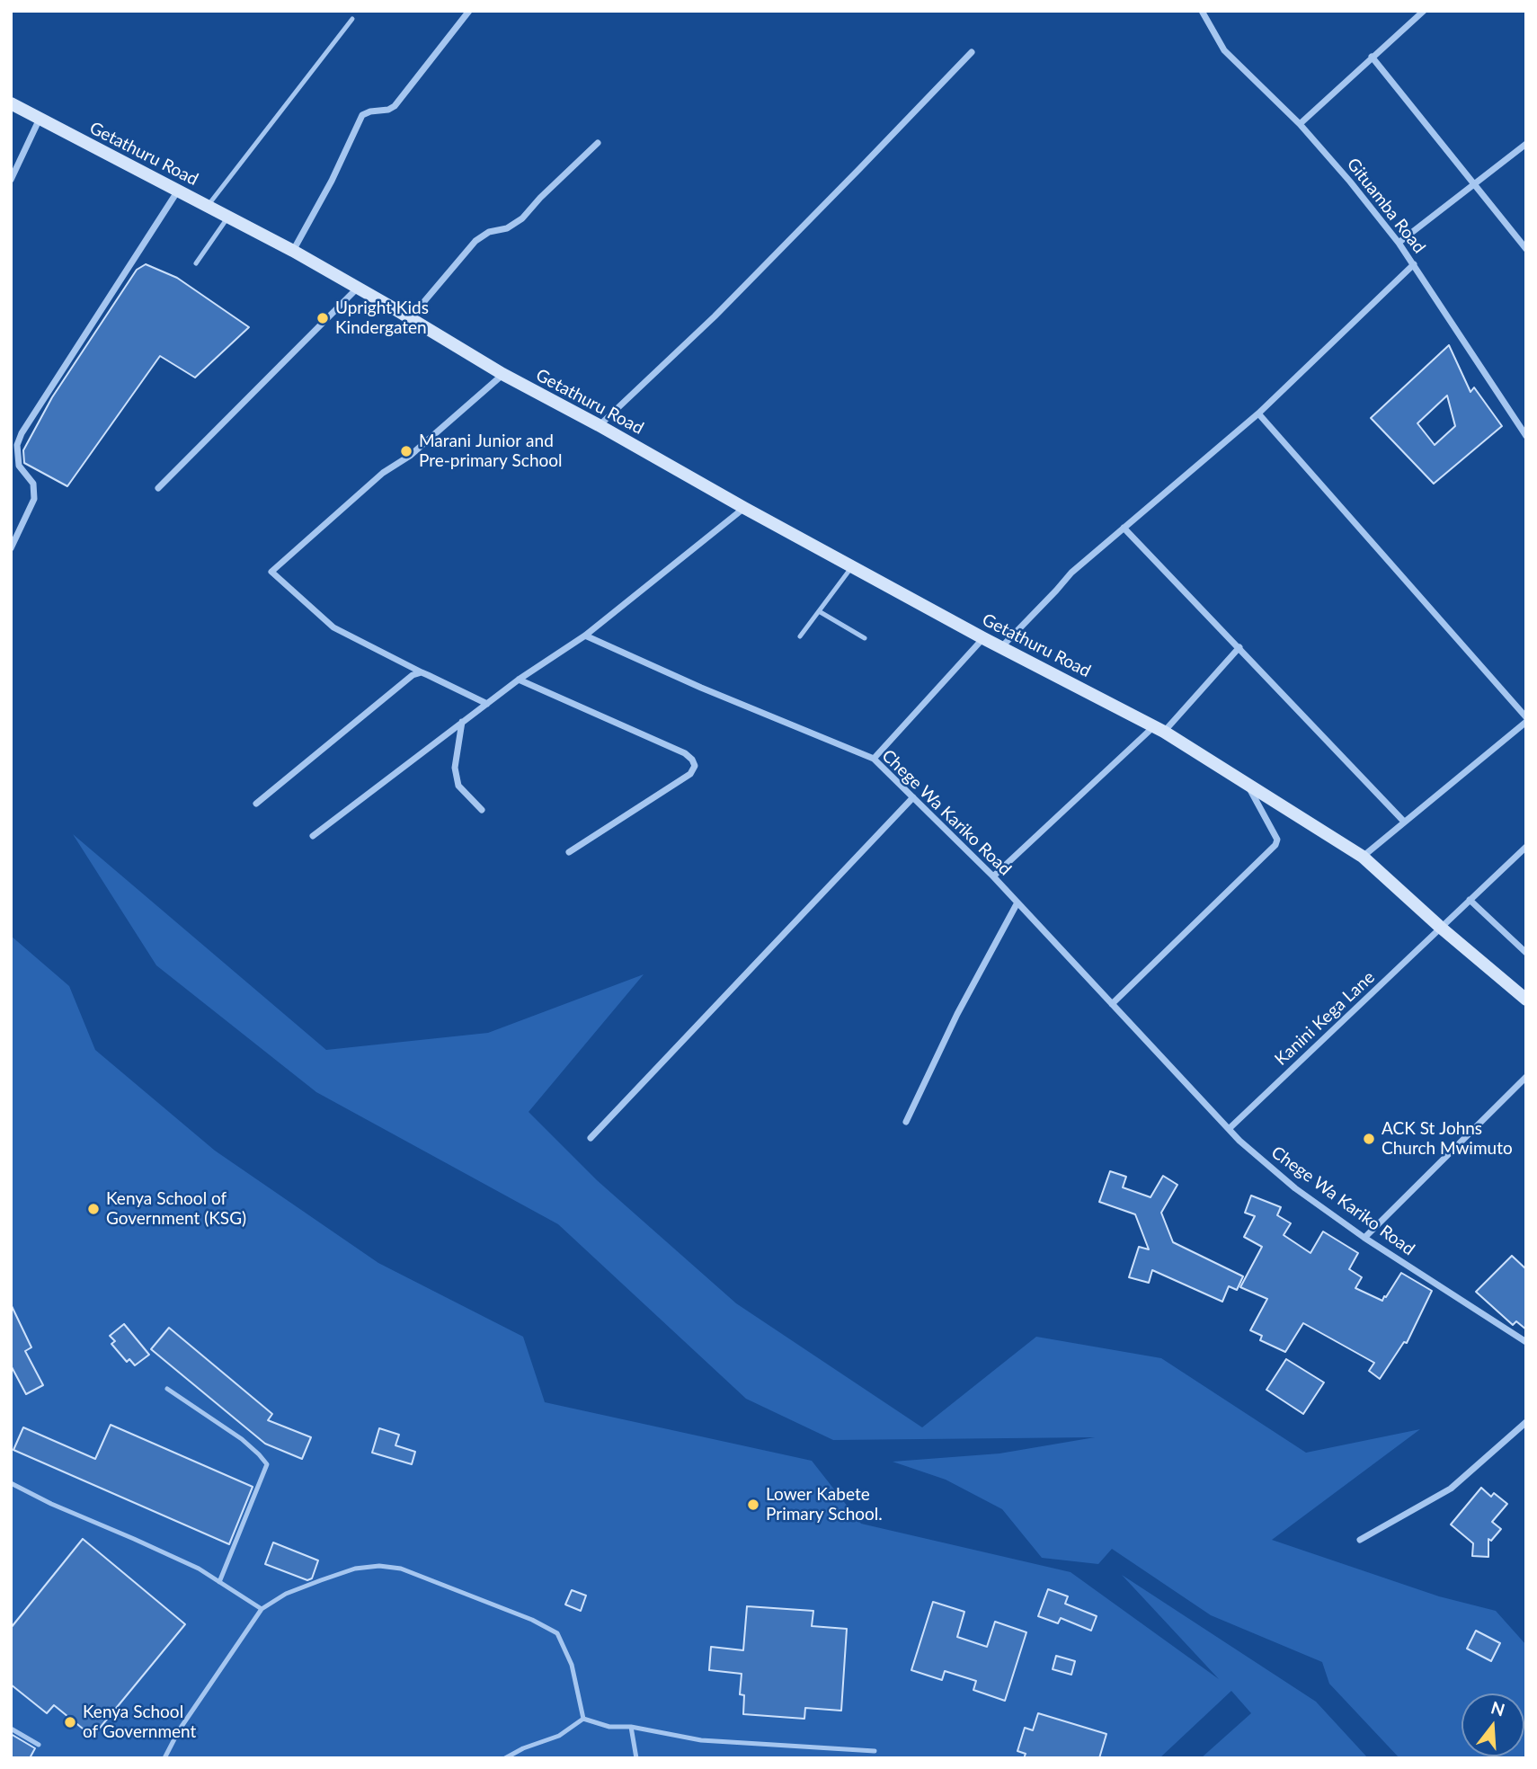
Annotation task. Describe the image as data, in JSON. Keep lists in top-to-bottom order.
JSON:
{
  "streets": {
    "main road": ["Getathuru Road"],
    "street": ["Gituamba Road", "Chege Wa Kariko Road", "Kanini Kega Lane"]
  },
  "crossings": [
    ["Getathuru Road", "Kanini Kega Lane"],
    ["Chege Wa Kariko Road", "Kanini Kega Lane"]
  ],
  "places": [
    "Upright Kids Kindergaten",
    "Marani Junior and Pre-primary School",
    "ACK St Johns Church Mwimuto",
    "Kenya School of Government (KSG)",
    "Lower Kabete Primary School.",
    "Kenya School of Government"
  ],
  "north": "top"
}
